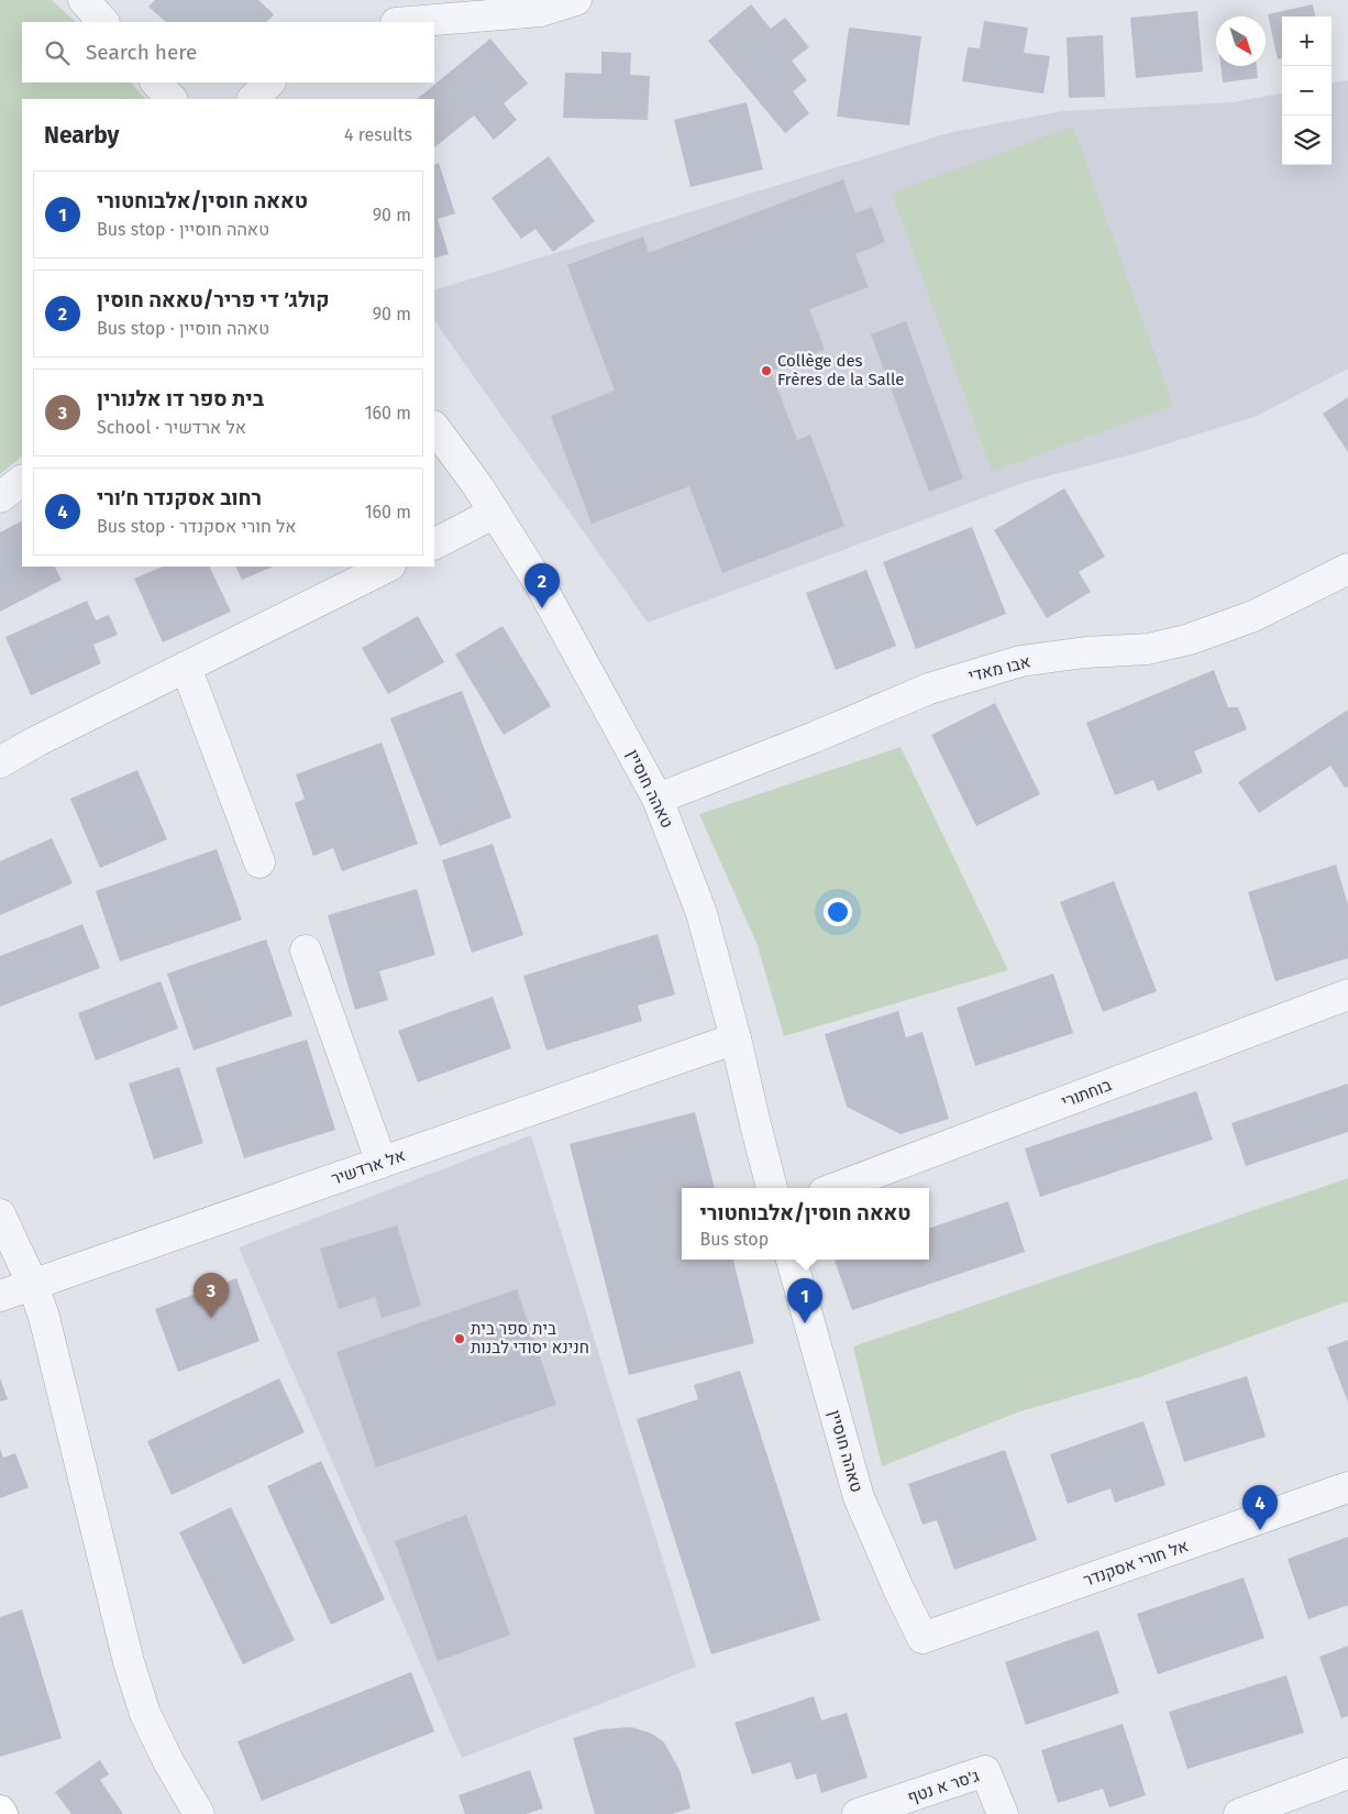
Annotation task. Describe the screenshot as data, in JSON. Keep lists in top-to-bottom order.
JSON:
{
  "streets": {
    "street": [
      "אבו מאדי",
      "טאהה חוסיין",
      "בוחתורי",
      "אל ארדשיר",
      "אל חורי אסקנדר",
      "ג'סר א נטף"
    ]
  },
  "crossings": [
    ["אבו מאדי", "טאהה חוסיין"],
    ["טאהה חוסיין", "אל ארדשיר"],
    ["טאהה חוסיין", "אל חורי אסקנדר"]
  ],
  "places": ["Collège des Frères de la Salle", "בית ספר בית חנינא יסודי לבנות"],
  "north": "bottom right",
  "page": {
    "map_buttons": ["+", "−"],
    "search": "Search here",
    "heading": ["Nearby", "4 results"],
    "list": [
      {
        "mark": "1",
        "name": "טאאה חוסין/אלבוחטורי",
        "note": "Bus stop · טאהה חוסיין",
        "value": "90 m"
      },
      {
        "mark": "2",
        "name": "קולג׳ די פריר/טאאה חוסין",
        "note": "Bus stop · טאהה חוסיין",
        "value": "90 m"
      },
      {
        "mark": "3",
        "name": "בית ספר דו אלנורין",
        "note": "School · אל ארדשיר",
        "value": "160 m"
      },
      {
        "mark": "4",
        "name": "רחוב אסקנדר ח׳ורי",
        "note": "Bus stop · אל חורי אסקנדר",
        "value": "160 m"
      }
    ],
    "pins": [
      "2",
      "3",
      "1",
      "4"
    ],
    "popup": ["טאאה חוסין/אלבוחטורי", "Bus stop"]
  }
}
